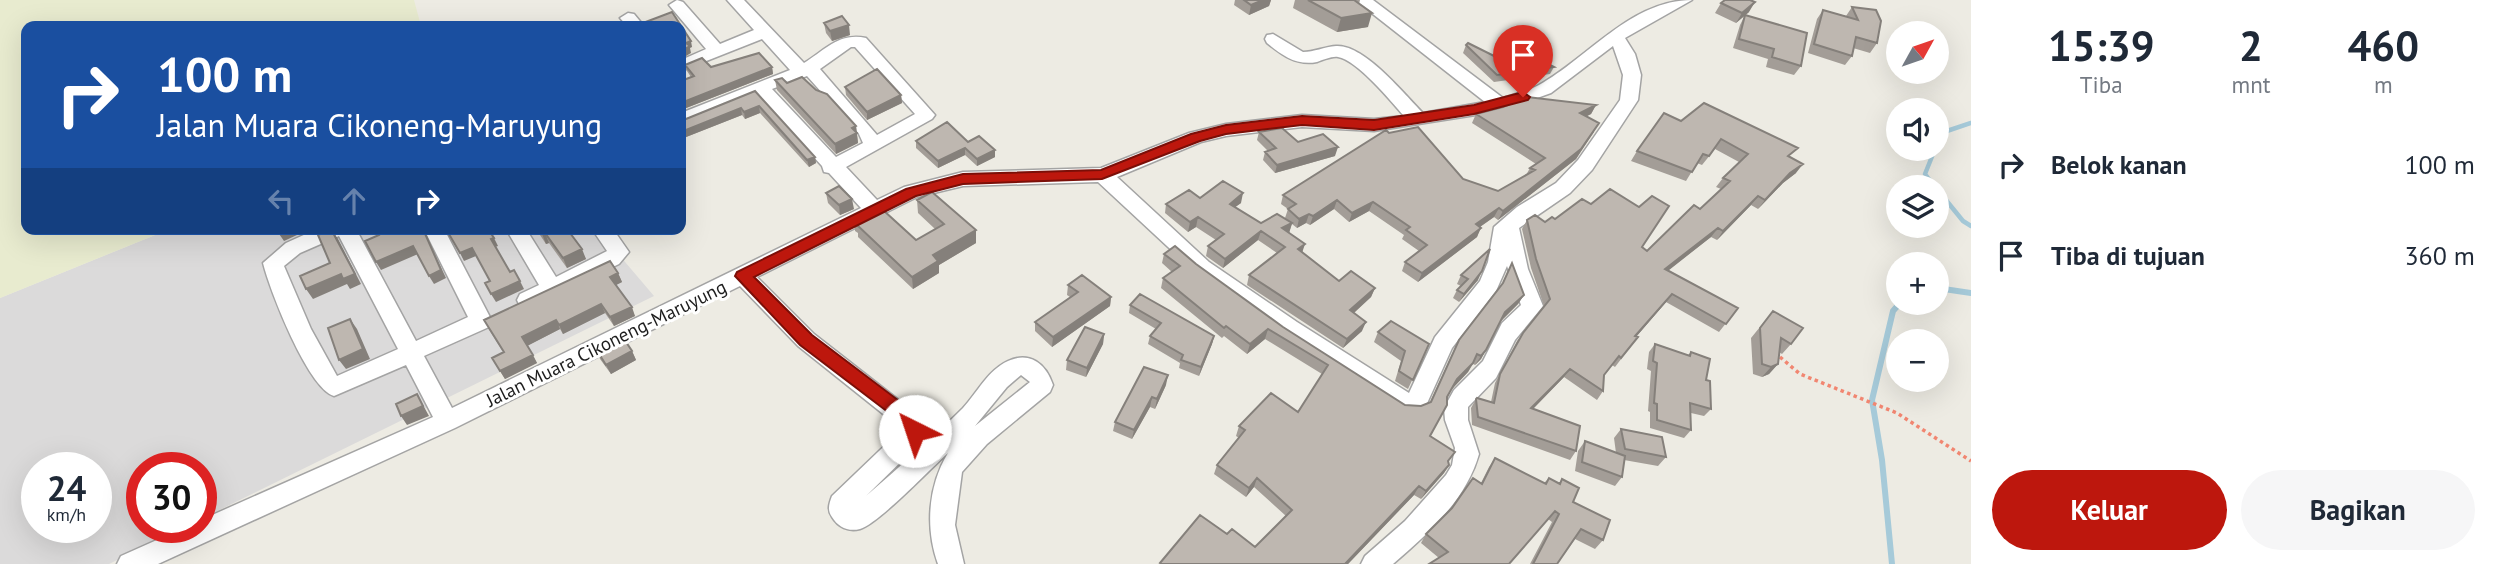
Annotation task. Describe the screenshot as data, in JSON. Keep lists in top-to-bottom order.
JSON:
{
  "streets": {
    "street": ["Jalan Muara Cikoneng-Maruyung"]
  },
  "north": "top right",
  "page": {
    "eta": [
      "15:39",
      "Tiba",
      "2",
      "mnt",
      "460",
      "m"
    ],
    "map_buttons": ["+", "−"],
    "turn": ["100 m", "Jalan Muara Cikoneng-Maruyung"],
    "list": [
      {
        "name": "Belok kanan",
        "value": "100 m"
      },
      {
        "name": "Tiba di tujuan",
        "value": "360 m"
      }
    ],
    "speed": "24 km/h",
    "limit": "30",
    "buttons": ["Keluar", "Bagikan"]
  }
}
